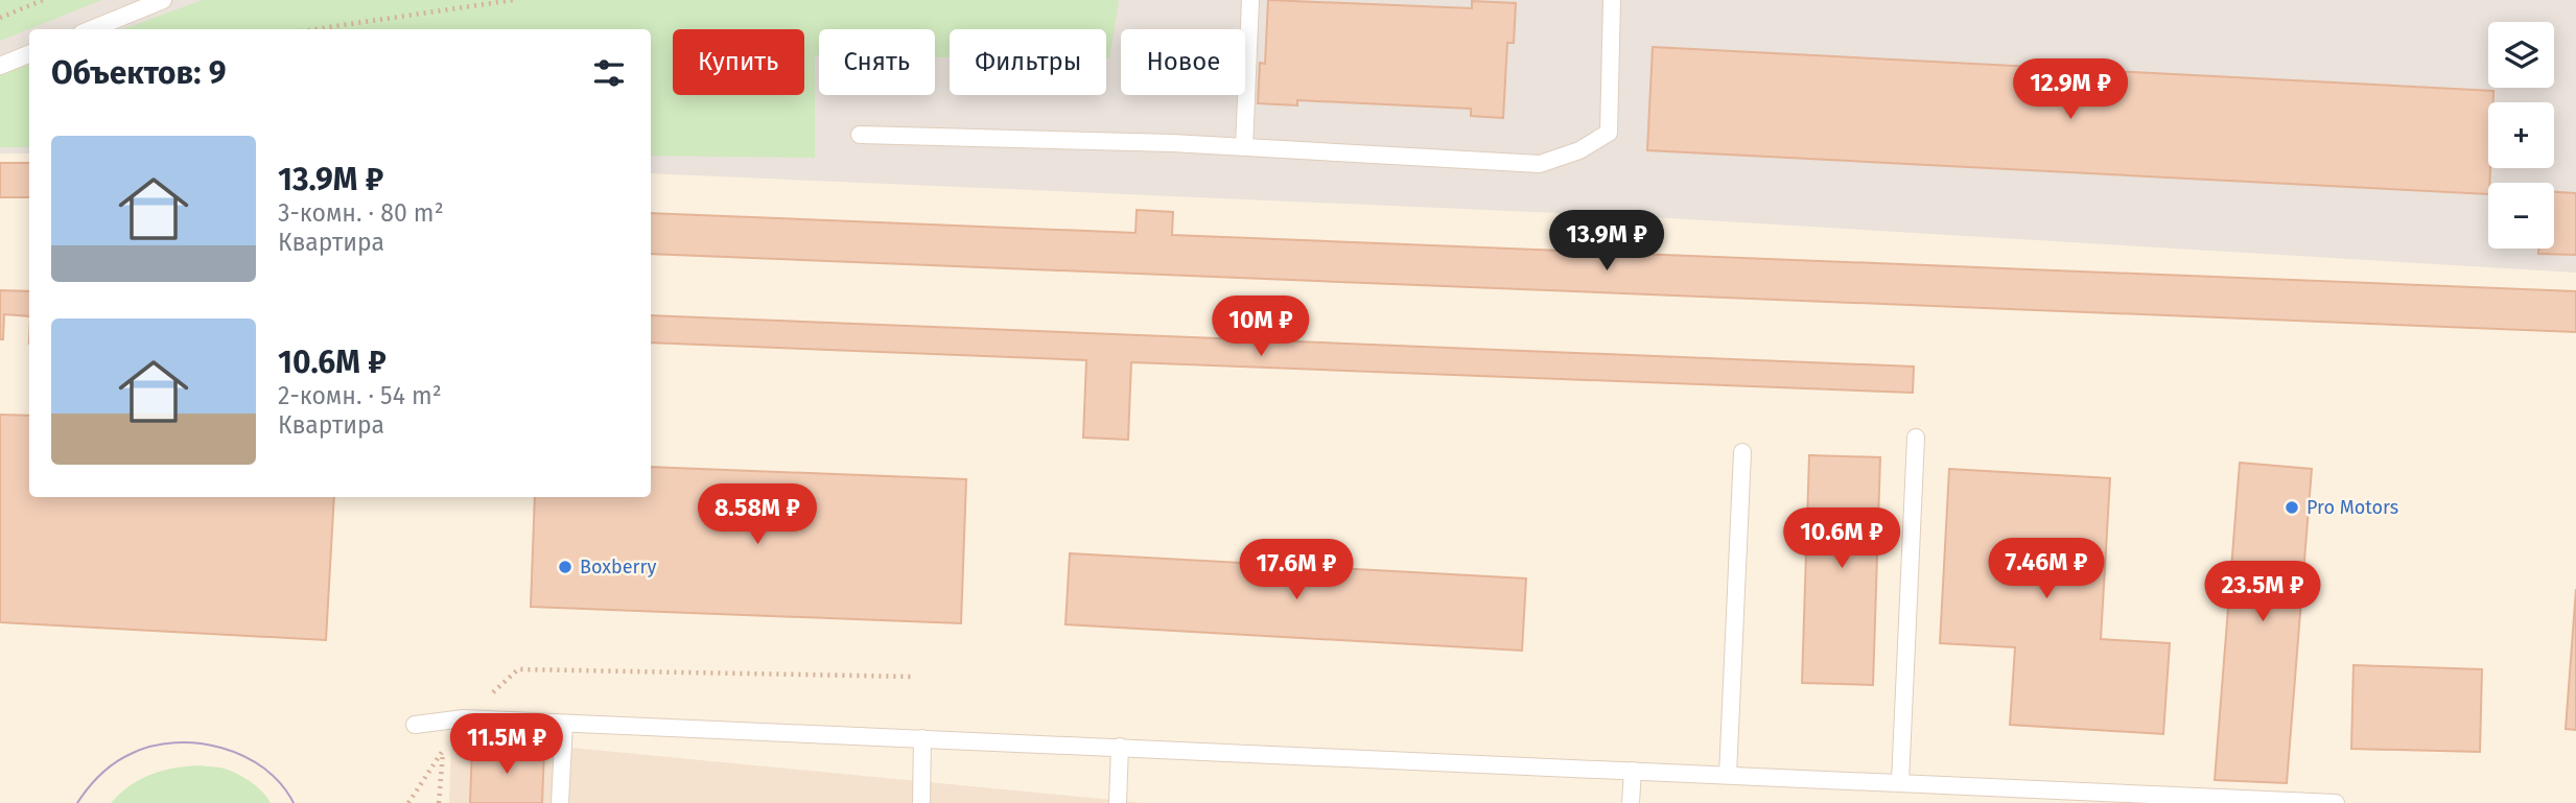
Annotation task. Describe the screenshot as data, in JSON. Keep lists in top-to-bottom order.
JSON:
{
  "places": ["Pro Motors", "Boxberry"],
  "page": {
    "map_buttons": ["+", "−"],
    "chip": [
      "Купить",
      "Снять",
      "Фильтры",
      "Новое"
    ],
    "heading": "Объектов: 9",
    "price": [
      "12.9M ₽",
      "13.9M ₽",
      "10M ₽",
      "8.58M ₽",
      "10.6M ₽",
      "7.46M ₽",
      "17.6M ₽",
      "23.5M ₽",
      "11.5M ₽"
    ],
    "list": [
      {
        "name": "13.9M ₽",
        "note": "3-комн. · 80 m² · Квартира"
      },
      {
        "name": "10.6M ₽",
        "note": "2-комн. · 54 m² · Квартира"
      }
    ]
  }
}
